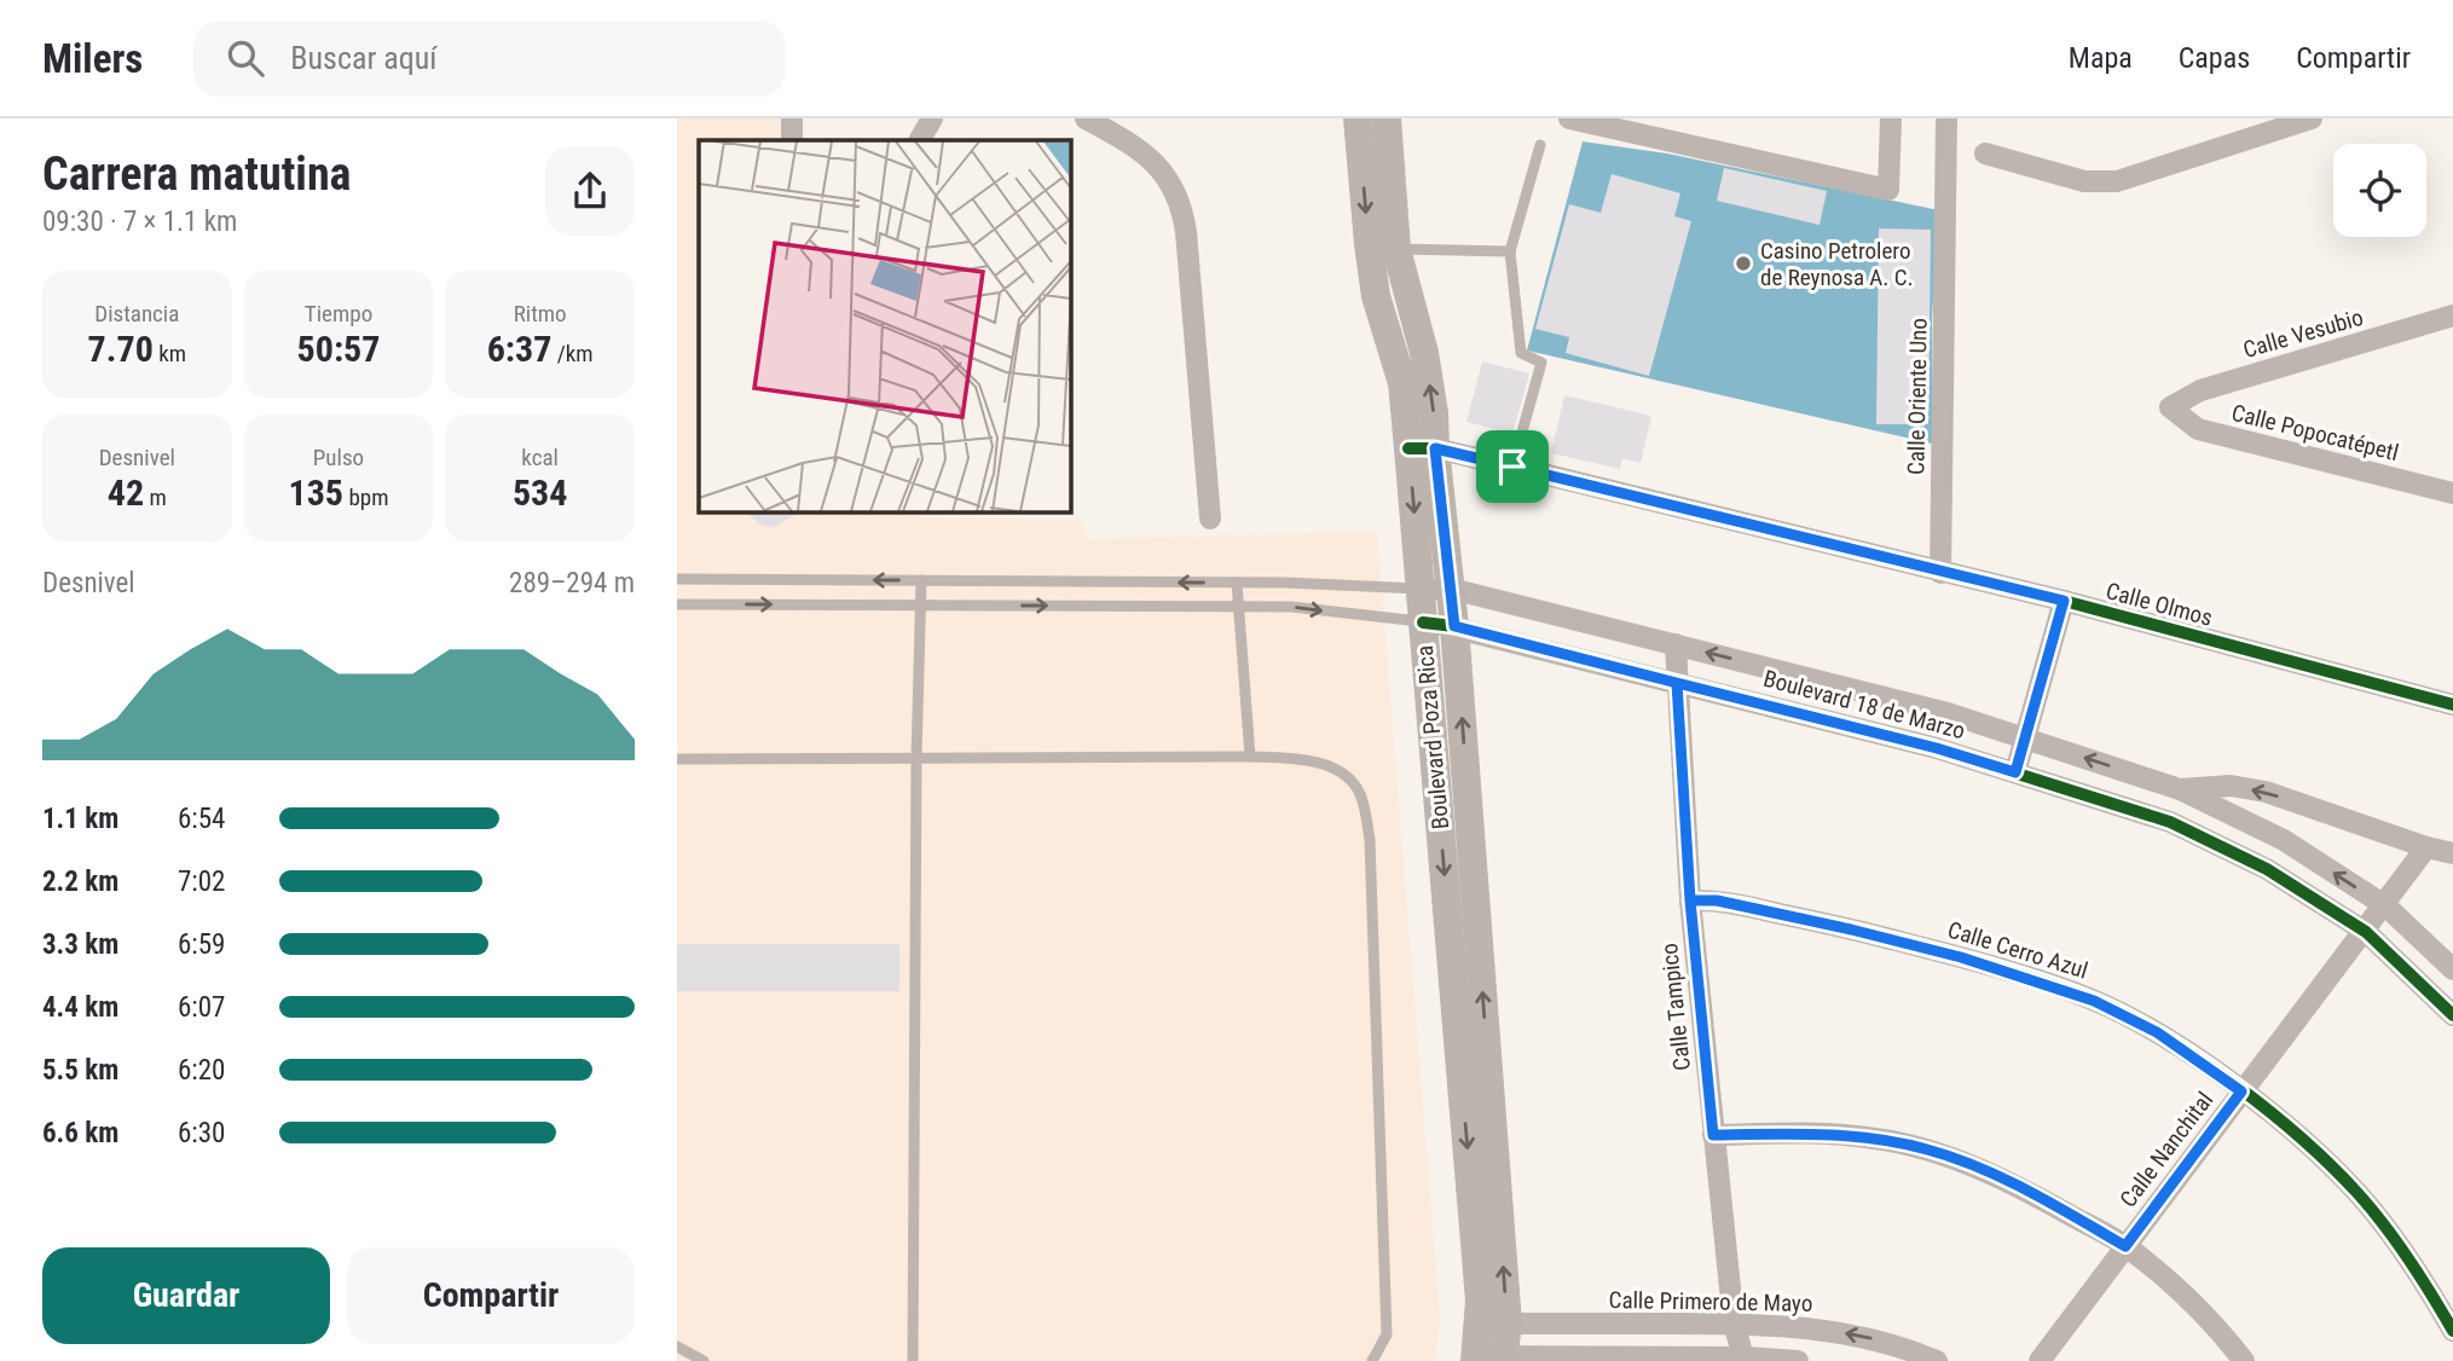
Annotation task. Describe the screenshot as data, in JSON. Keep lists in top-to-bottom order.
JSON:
{
  "streets": {
    "main road": ["Boulevard Poza Rica"],
    "street": [
      "Calle Vesubio",
      "Calle Oriente Uno",
      "Calle Popocatépetl",
      "Calle Olmos",
      "Boulevard 18 de Marzo",
      "Calle Cerro Azul",
      "Calle Tampico",
      "Calle Nanchital",
      "Calle Primero de Mayo"
    ]
  },
  "crossings": [
    ["Calle Vesubio", "Calle Popocatépetl"],
    ["Calle Oriente Uno", "Calle Olmos"],
    ["Calle Olmos", "Boulevard Poza Rica"],
    ["Boulevard 18 de Marzo", "Boulevard Poza Rica"],
    ["Boulevard 18 de Marzo", "Calle Tampico"],
    ["Boulevard 18 de Marzo", "Calle Nanchital"],
    ["Boulevard Poza Rica", "Calle Primero de Mayo"],
    ["Calle Cerro Azul", "Calle Tampico"],
    ["Calle Cerro Azul", "Calle Nanchital"],
    ["Calle Tampico", "Calle Primero de Mayo"]
  ],
  "places": ["Casino Petrolero de Reynosa A. C."],
  "page": {
    "header": "Milers",
    "search": "Buscar aquí",
    "nav": ["Mapa", "Capas", "Compartir"],
    "heading": ["Carrera matutina", "09:30 · 7 × 1.1 km"],
    "stats": [
      ["Distancia", "7.70 km"],
      ["Tiempo", "50:57"],
      ["Ritmo", "6:37 /km"],
      ["Desnivel", "42 m"],
      ["Pulso", "135 bpm"],
      ["kcal", "534"]
    ],
    "chart": ["Desnivel", "289–294 m"],
    "list": [
      {
        "name": "1.1 km",
        "note": "6:54"
      },
      {
        "name": "2.2 km",
        "note": "7:02"
      },
      {
        "name": "3.3 km",
        "note": "6:59"
      },
      {
        "name": "4.4 km",
        "note": "6:07"
      },
      {
        "name": "5.5 km",
        "note": "6:20"
      },
      {
        "name": "6.6 km",
        "note": "6:30"
      }
    ],
    "buttons": ["Guardar", "Compartir"]
  }
}
